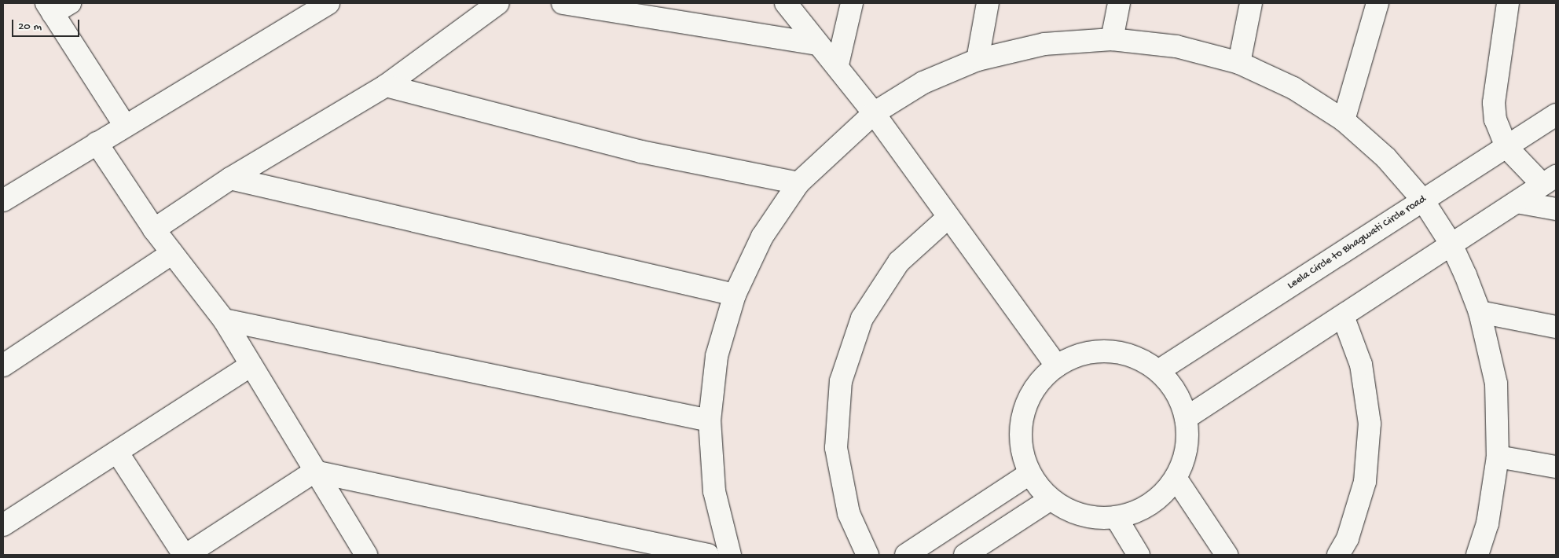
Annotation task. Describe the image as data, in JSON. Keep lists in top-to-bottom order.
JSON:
{
  "streets": {
    "street": ["Leela Circle to Bhagwati Circle road"]
  },
  "scale_bar": "20 m"
}
